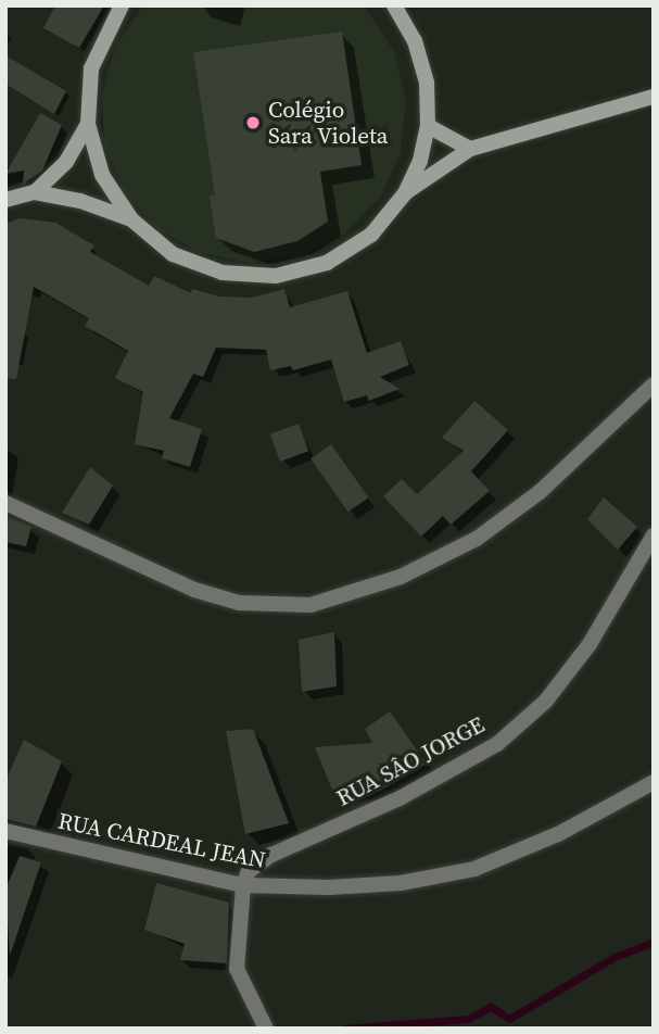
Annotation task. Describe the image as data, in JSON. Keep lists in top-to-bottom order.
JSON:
{
  "streets": {
    "street": ["RUA SÂO JORGE", "RUA CARDEAL JEAN"]
  },
  "crossings": [
    ["RUA SÂO JORGE", "RUA CARDEAL JEAN"]
  ],
  "places": ["Colégio Sara Violeta"]
}
